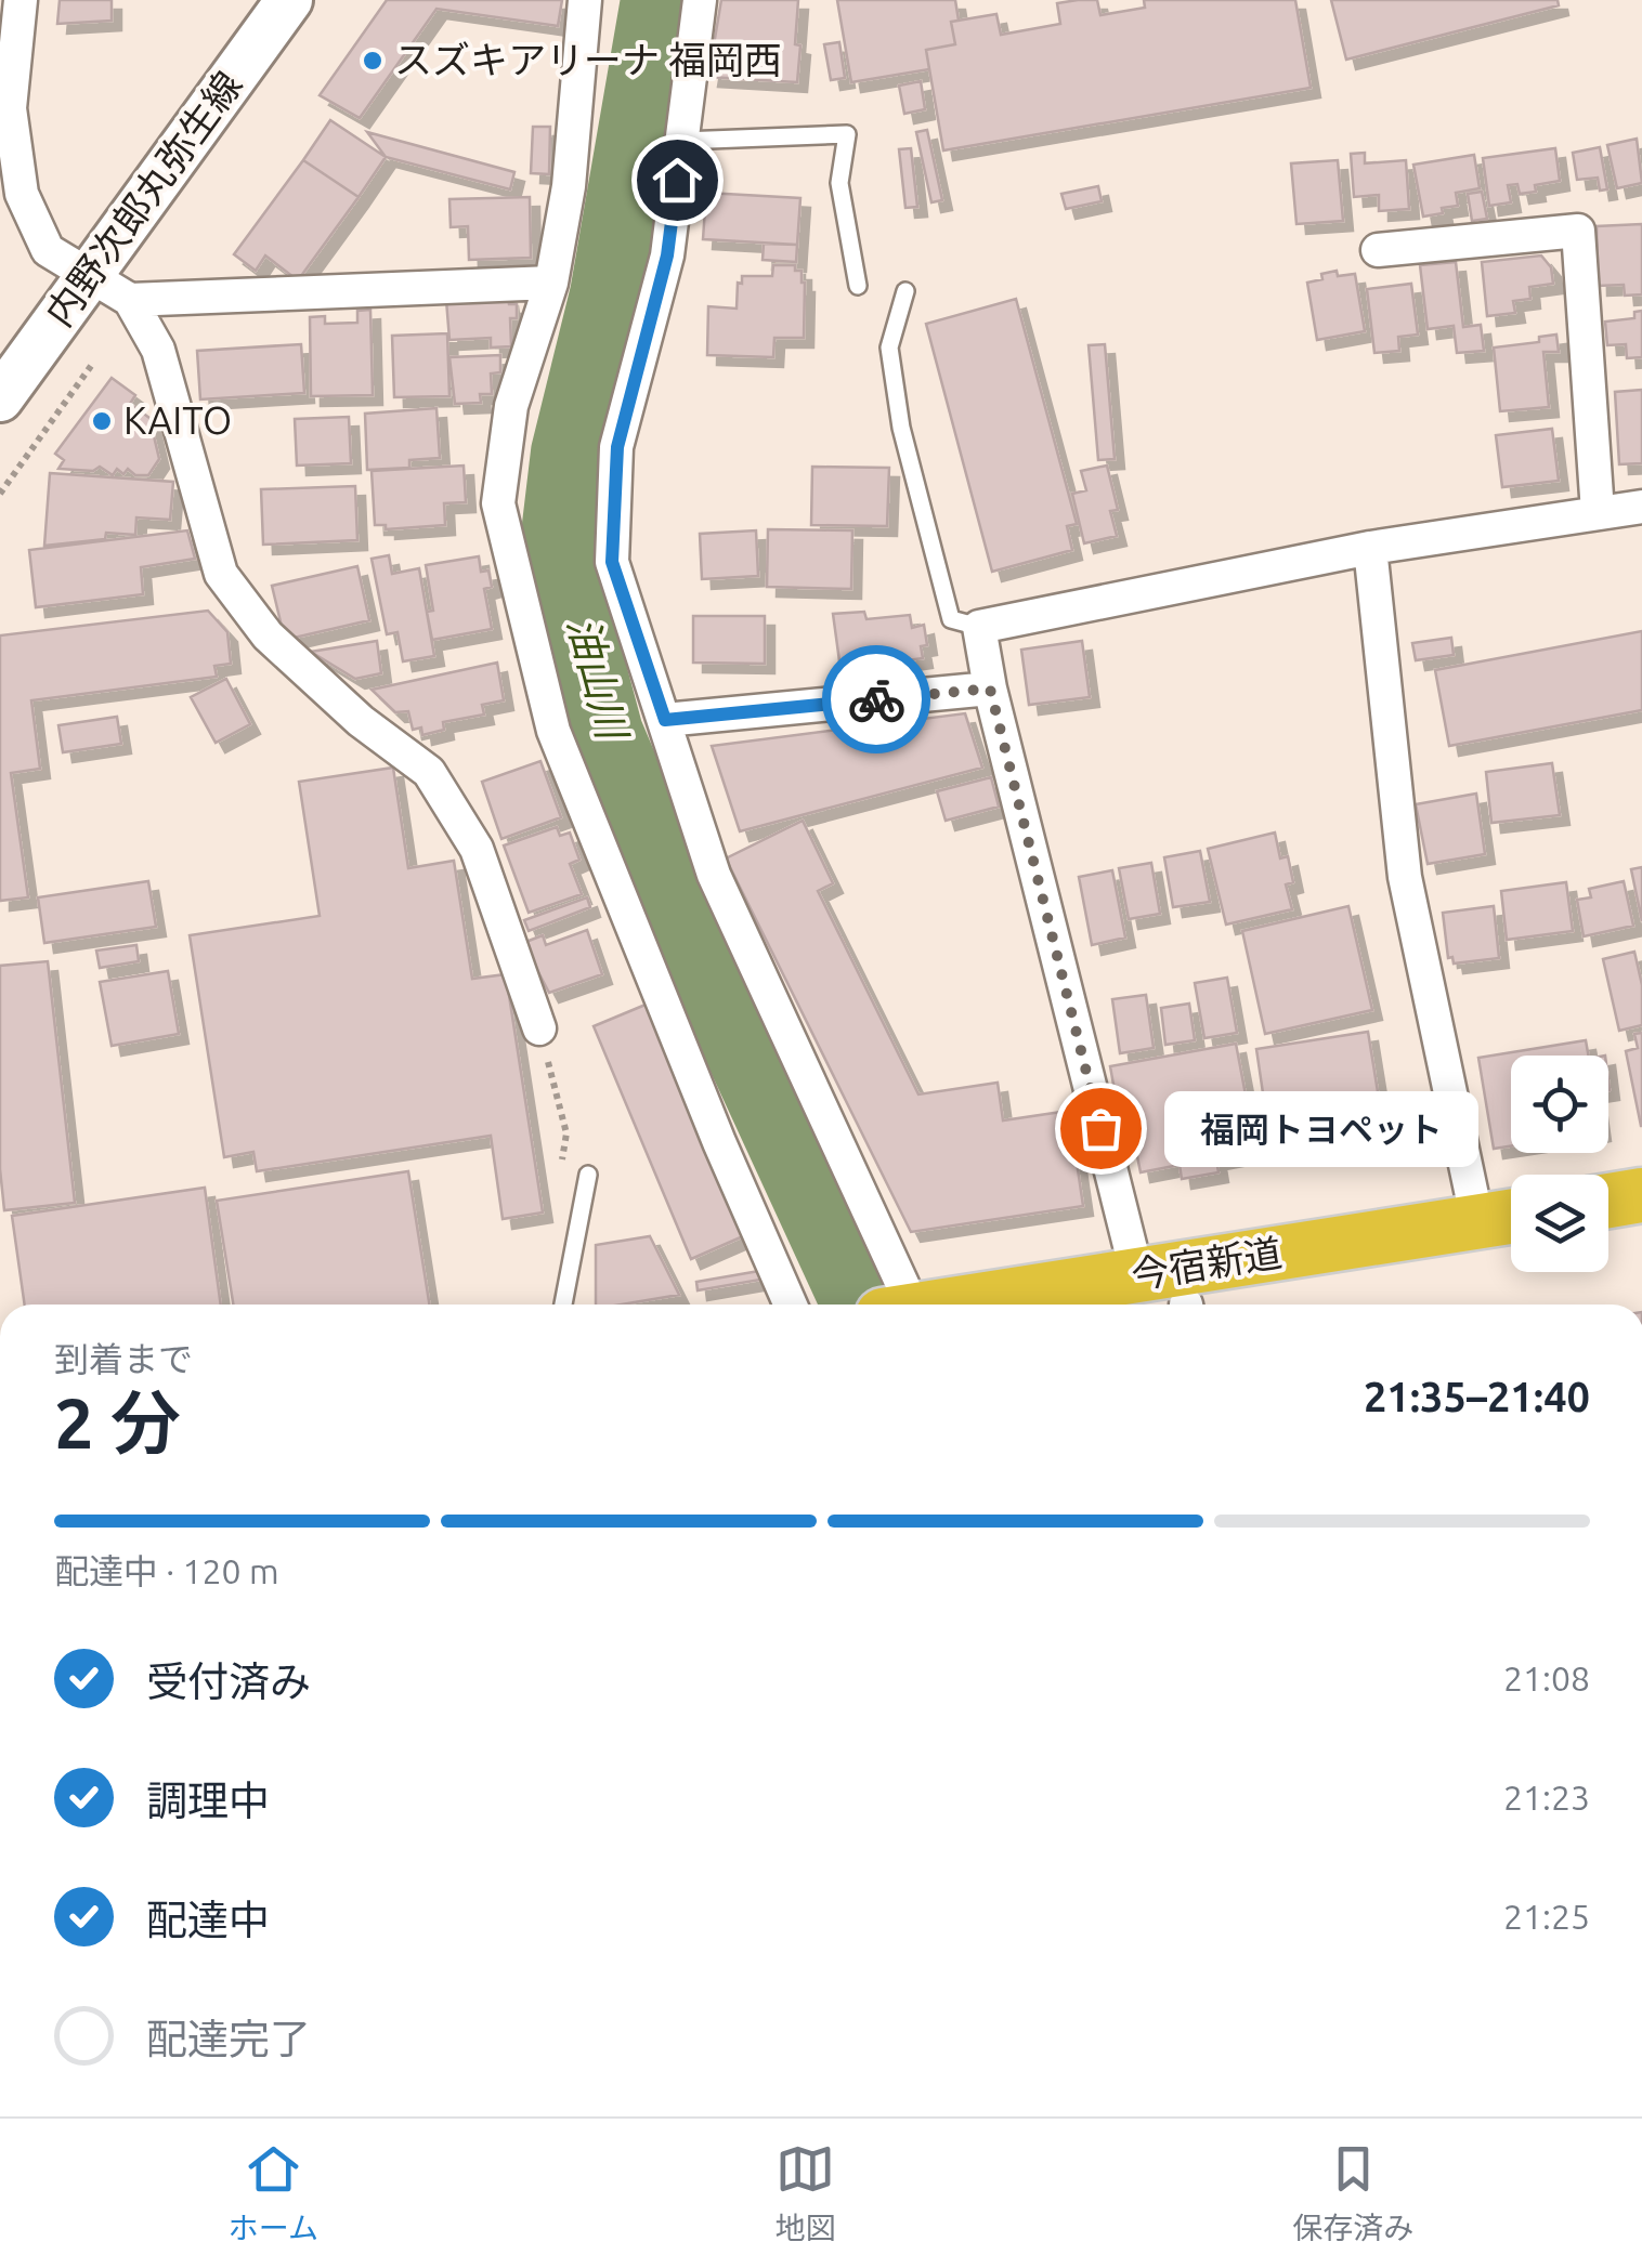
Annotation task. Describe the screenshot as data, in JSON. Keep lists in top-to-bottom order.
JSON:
{
  "streets": {
    "highway": ["今宿新道"],
    "main road": ["内野次郎丸弥生線"]
  },
  "water": ["油山川"],
  "places": ["スズキアリーナ 福岡西", "KAITO", "福岡トヨペット"],
  "page": {
    "bubble": "福岡トヨペット",
    "heading": ["2 分", "到着まで", "21:35–21:40"],
    "bar": "配達中 · 120 m",
    "list": [
      ["受付済み", "21:08"],
      ["調理中", "21:23"],
      ["配達中", "21:25"],
      "配達完了"
    ],
    "tabs": ["ホーム", "地図", "保存済み"]
  }
}
